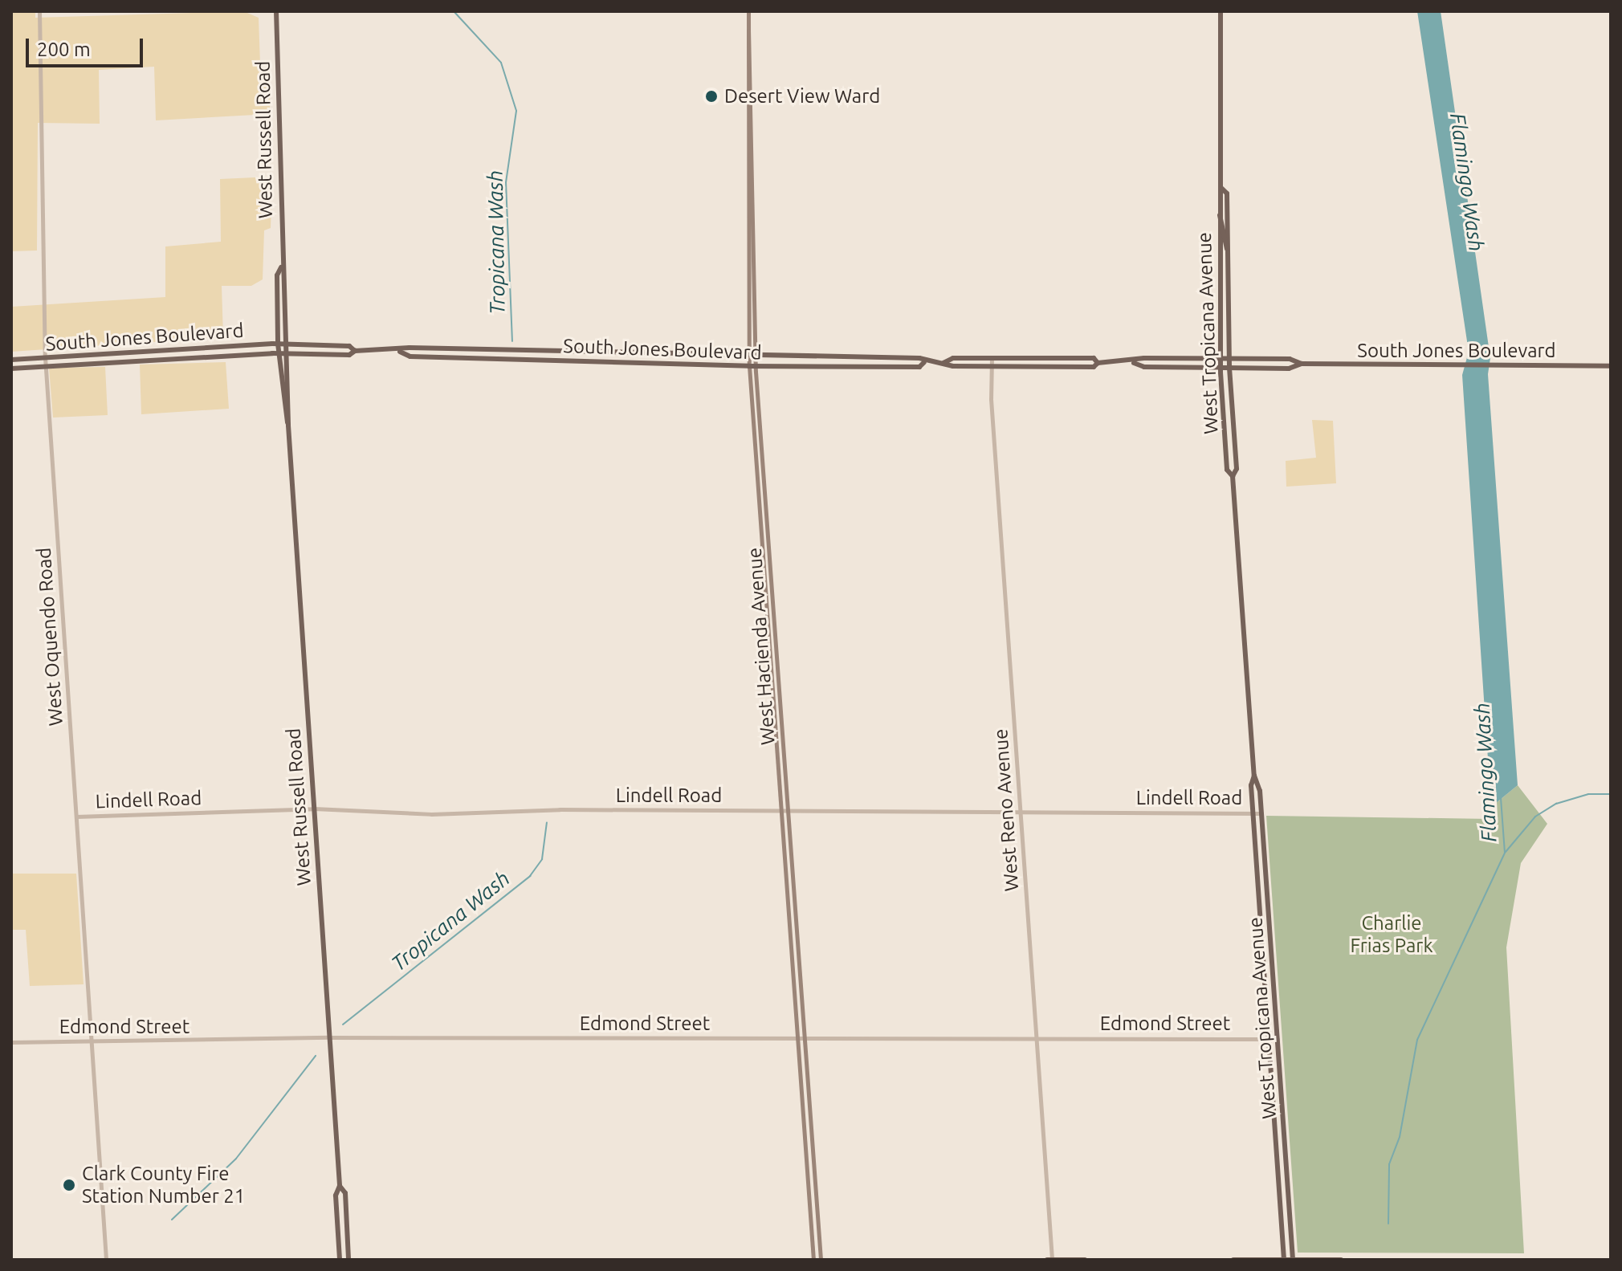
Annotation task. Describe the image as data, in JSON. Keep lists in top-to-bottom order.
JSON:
{
  "streets": {
    "main road": [
      "West Russell Road",
      "West Tropicana Avenue",
      "South Jones Boulevard",
      "West Hacienda Avenue"
    ],
    "street": [
      "West Oquendo Road",
      "Lindell Road",
      "West Reno Avenue",
      "Edmond Street"
    ]
  },
  "crossings": [
    ["West Russell Road", "South Jones Boulevard"],
    ["West Russell Road", "Lindell Road"],
    ["West Russell Road", "Edmond Street"],
    ["West Tropicana Avenue", "South Jones Boulevard"],
    ["West Tropicana Avenue", "Lindell Road"],
    ["West Tropicana Avenue", "Edmond Street"],
    ["South Jones Boulevard", "West Oquendo Road"],
    ["South Jones Boulevard", "West Hacienda Avenue"],
    ["South Jones Boulevard", "West Reno Avenue"],
    ["West Oquendo Road", "Lindell Road"],
    ["West Oquendo Road", "Edmond Street"],
    ["West Hacienda Avenue", "Lindell Road"],
    ["West Hacienda Avenue", "Edmond Street"],
    ["Lindell Road", "West Reno Avenue"],
    ["West Reno Avenue", "Edmond Street"]
  ],
  "water": ["Flamingo Wash", "Tropicana Wash"],
  "parks": ["Charlie Frias Park"],
  "places": ["Desert View Ward", "Clark County Fire Station Number 21"],
  "scale_bar": "200 m"
}
